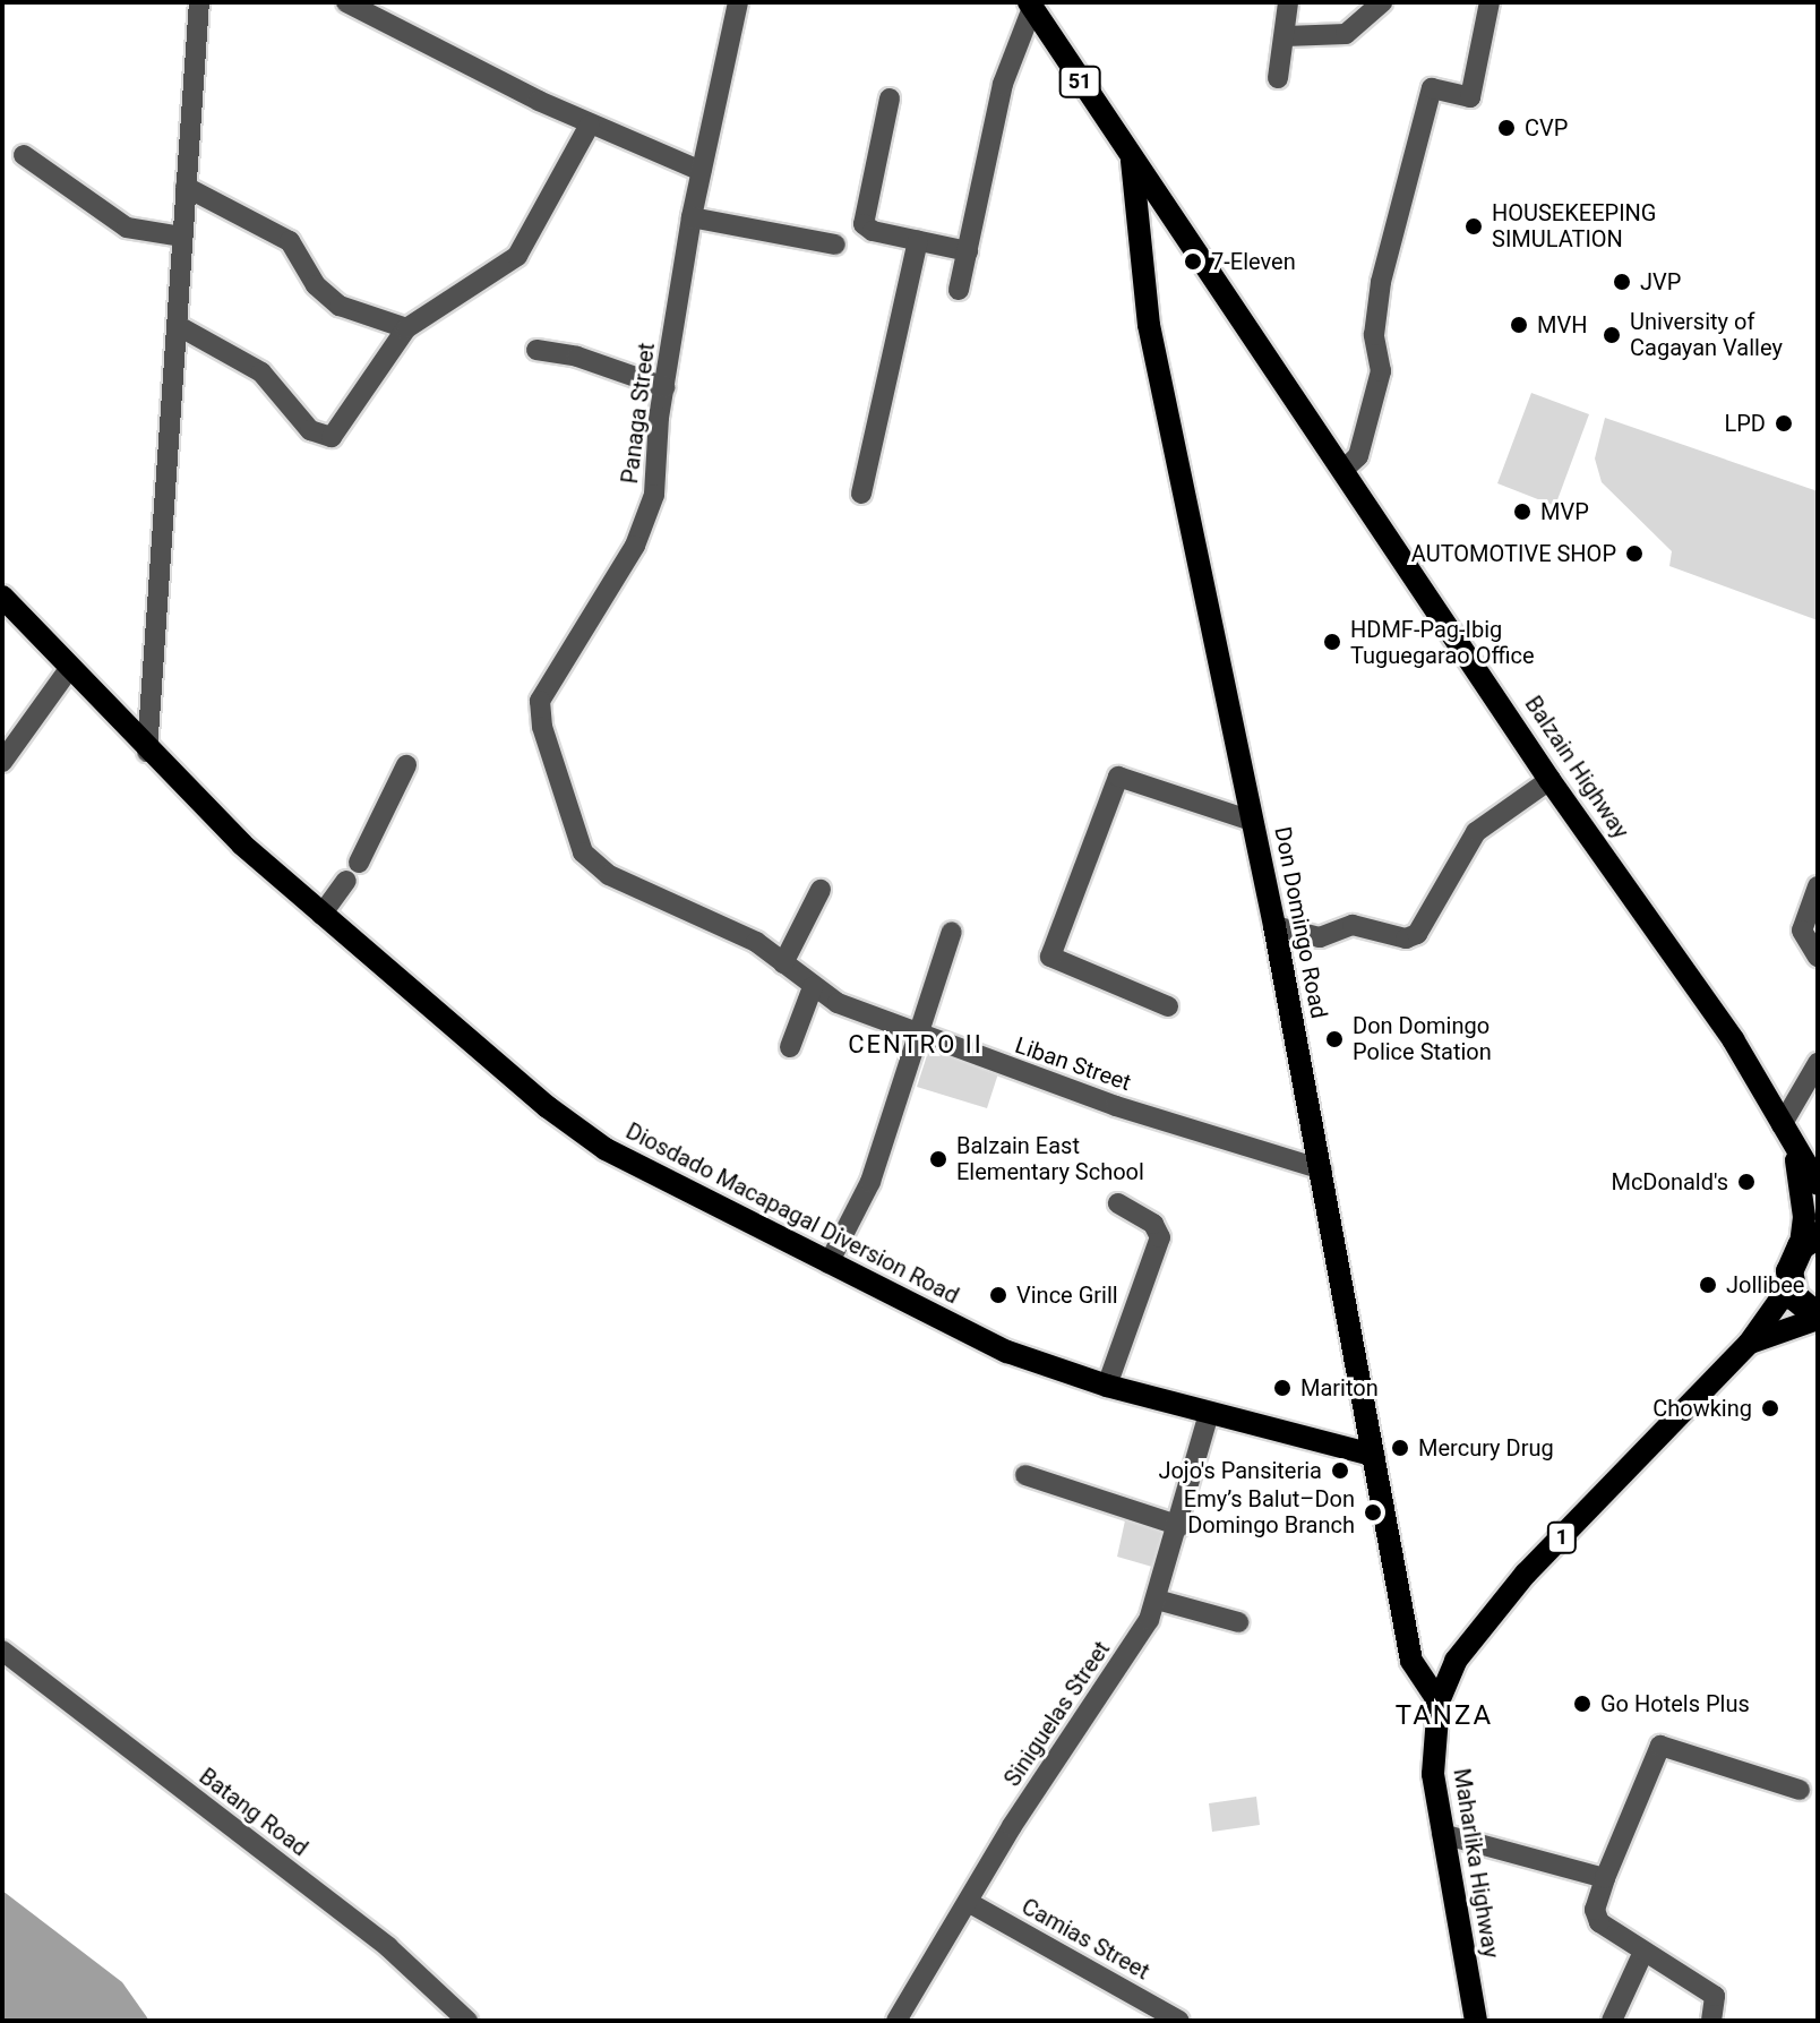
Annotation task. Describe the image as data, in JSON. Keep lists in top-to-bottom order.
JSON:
{
  "streets": {
    "highway": ["1"],
    "main road": [
      "51",
      "Balzain Highway",
      "Don Domingo Road",
      "Diosdado Macapagal Diversion Road",
      "Maharlika Highway"
    ],
    "street": [
      "Panaga Street",
      "Liban Street",
      "Siniguelas Street",
      "Batang Road",
      "Camias Street"
    ]
  },
  "crossings": [
    ["51", "Balzain Highway"],
    ["51", "1"],
    ["Panaga Street", "Liban Street"],
    ["Balzain Highway", "Don Domingo Road"],
    ["Don Domingo Road", "Liban Street"],
    ["Don Domingo Road", "Diosdado Macapagal Diversion Road"],
    ["Don Domingo Road", "Maharlika Highway"],
    ["Diosdado Macapagal Diversion Road", "Siniguelas Street"],
    ["1", "Maharlika Highway"],
    ["Siniguelas Street", "Camias Street"]
  ],
  "districts": ["CENTRO II", "TANZA"],
  "places": [
    "CVP",
    "HOUSEKEEPING SIMULATION",
    "7-Eleven",
    "JVP",
    "MVH",
    "University of Cagayan Valley",
    "LPD",
    "MVP",
    "AUTOMOTIVE SHOP",
    "HDMF-Pag-Ibig Tuguegarao Office",
    "Don Domingo Police Station",
    "Balzain East Elementary School",
    "McDonald's",
    "Jollibee",
    "Vince Grill",
    "Mariton",
    "Chowking",
    "Mercury Drug",
    "Jojo's Pansiteria",
    "Emy’s Balut–Don Domingo Branch",
    "Go Hotels Plus"
  ]
}
